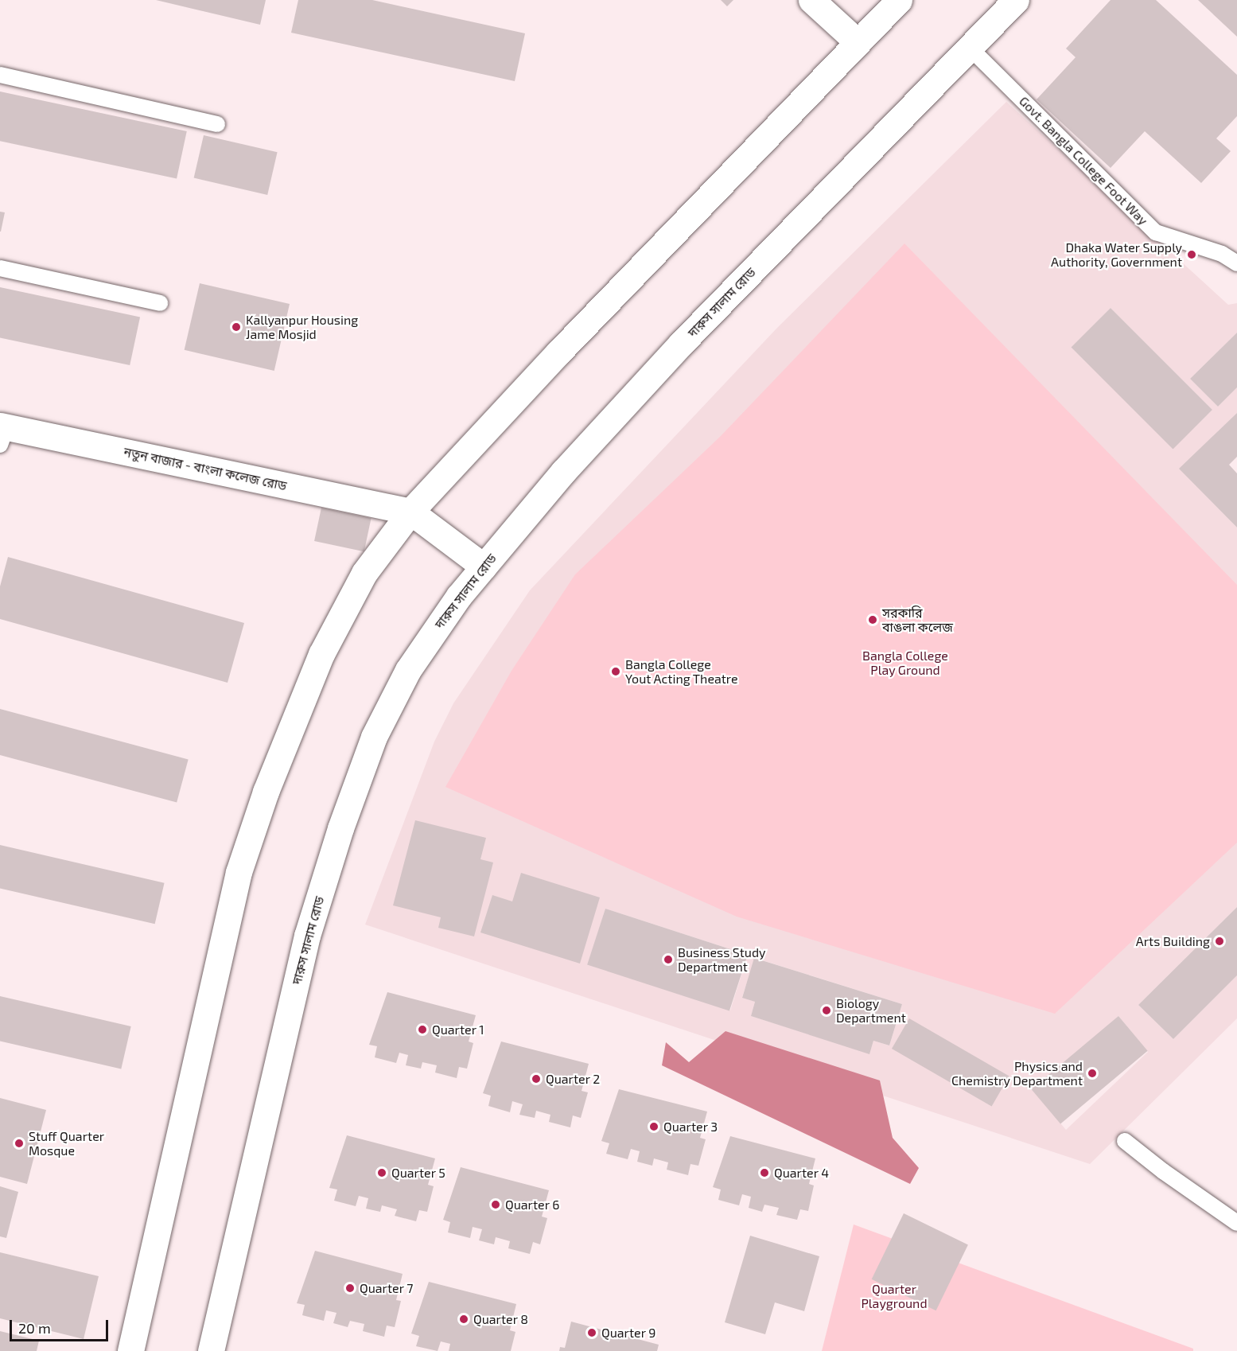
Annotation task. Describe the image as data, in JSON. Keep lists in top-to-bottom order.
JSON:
{
  "streets": {
    "main road": ["দারুস সালাম রোড", "নতুন বাজার - বাংলা কলেজ রোড"],
    "lane": ["Govt. Bangla College Foot Way"]
  },
  "crossings": [
    ["Govt. Bangla College Foot Way", "দারুস সালাম রোড"]
  ],
  "parks": ["Bangla College Play Ground", "Quarter Playground"],
  "places": [
    "Dhaka Water Supply Authority, Government",
    "Kallyanpur Housing Jame Mosjid",
    "সরকারি বাঙলা কলেজ",
    "Bangla College Yout Acting Theatre",
    "Arts Building",
    "Business Study Department",
    "Biology Department",
    "Quarter 1",
    "Physics and Chemistry Department",
    "Quarter 2",
    "Quarter 3",
    "Stuff Quarter Mosque",
    "Quarter 5",
    "Quarter 4",
    "Quarter 6",
    "Quarter 7",
    "Quarter 8",
    "Quarter 9"
  ],
  "scale_bar": "20 m"
}
